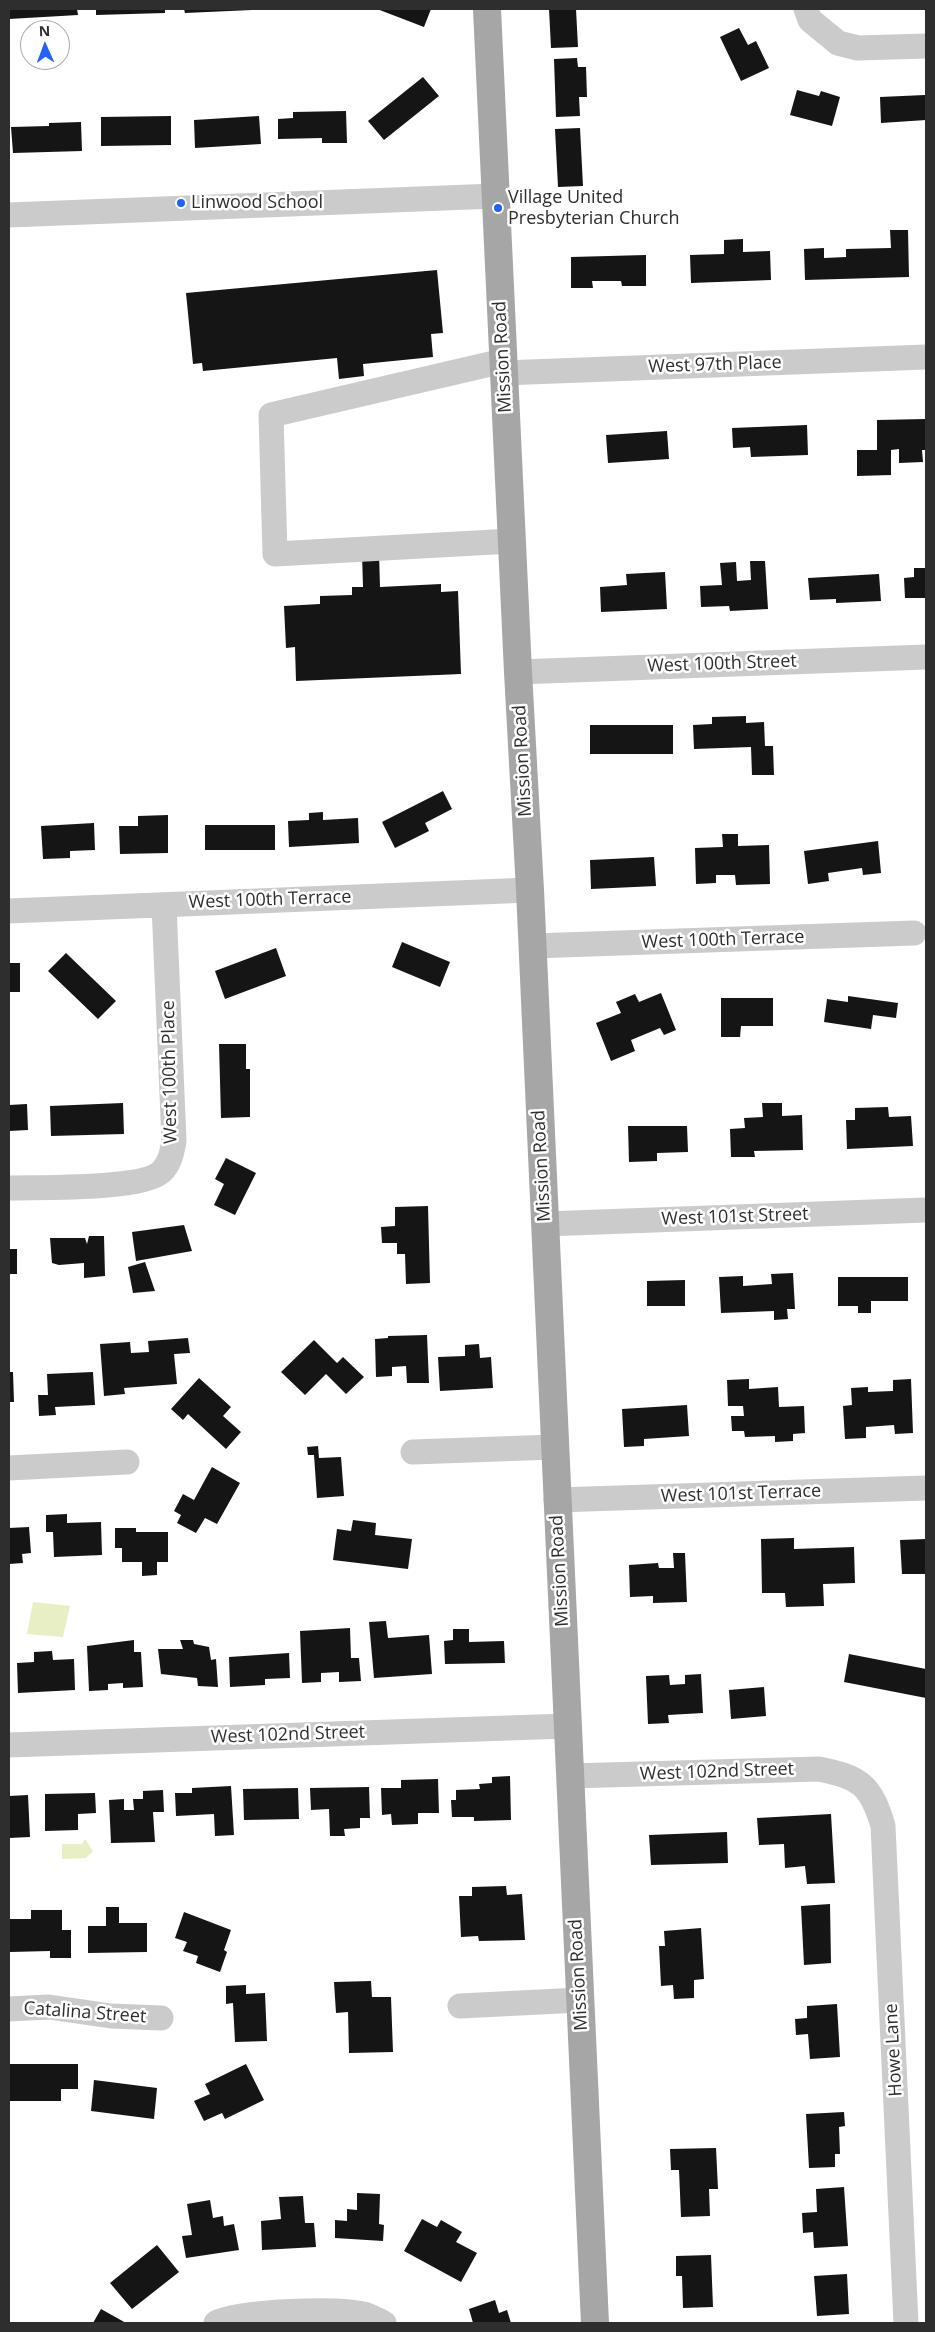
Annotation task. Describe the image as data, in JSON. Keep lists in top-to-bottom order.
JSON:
{
  "streets": {
    "main road": ["Mission Road"],
    "street": [
      "West 97th Place",
      "West 100th Street",
      "West 100th Terrace",
      "West 100th Place",
      "West 101st Street",
      "West 101st Terrace",
      "West 102nd Street",
      "Catalina Street",
      "Howe Lane"
    ]
  },
  "crossings": [
    ["Mission Road", "West 97th Place"],
    ["Mission Road", "West 100th Street"],
    ["Mission Road", "West 100th Terrace"],
    ["Mission Road", "West 101st Street"],
    ["Mission Road", "West 101st Terrace"],
    ["Mission Road", "West 102nd Street"],
    ["West 100th Terrace", "West 100th Place"],
    ["West 102nd Street", "Howe Lane"]
  ],
  "places": ["Linwood School", "Village United Presbyterian Church"],
  "north": "top"
}
